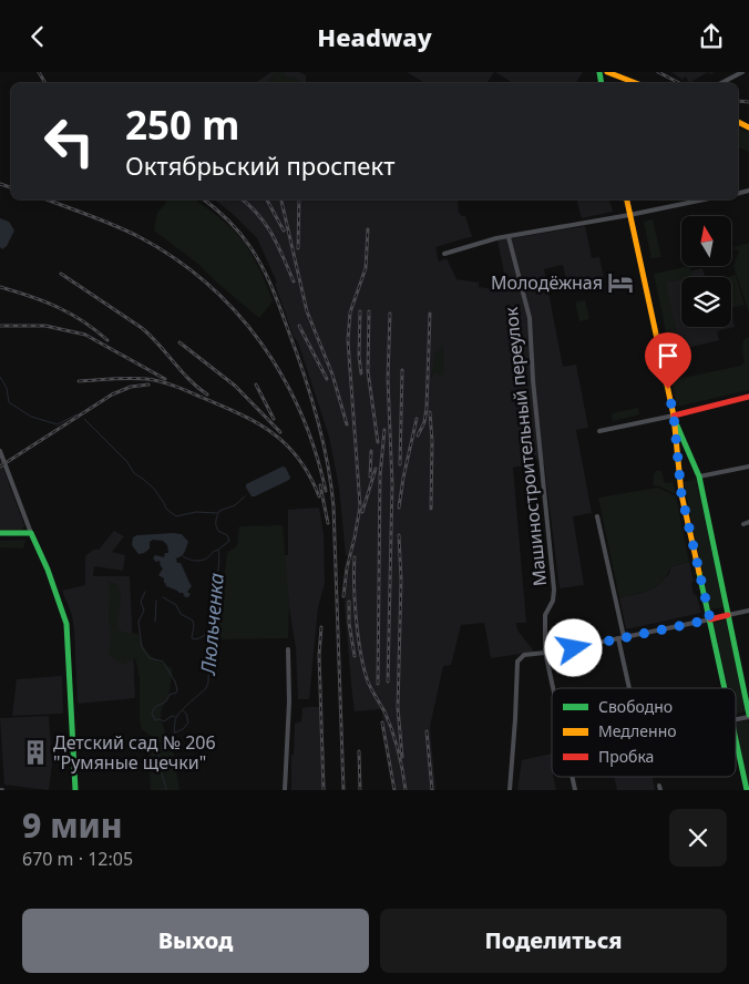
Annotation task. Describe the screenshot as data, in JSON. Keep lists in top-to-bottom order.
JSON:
{
  "streets": {
    "street": ["Машиностроительный переулок"]
  },
  "water": ["Люльченка"],
  "places": {
    "hotel": ["Молодёжная"],
    "building": ["Детский сад № 206 \"Румяные щечки\""]
  },
  "legend": ["Свободно", "Медленно", "Пробка"],
  "north": "top",
  "page": {
    "header": "Headway",
    "turn": ["250 m", "Октябрьский проспект"],
    "heading": ["9 мин", "670 m · 12:05"],
    "buttons": ["Выход", "Поделиться"]
  }
}
